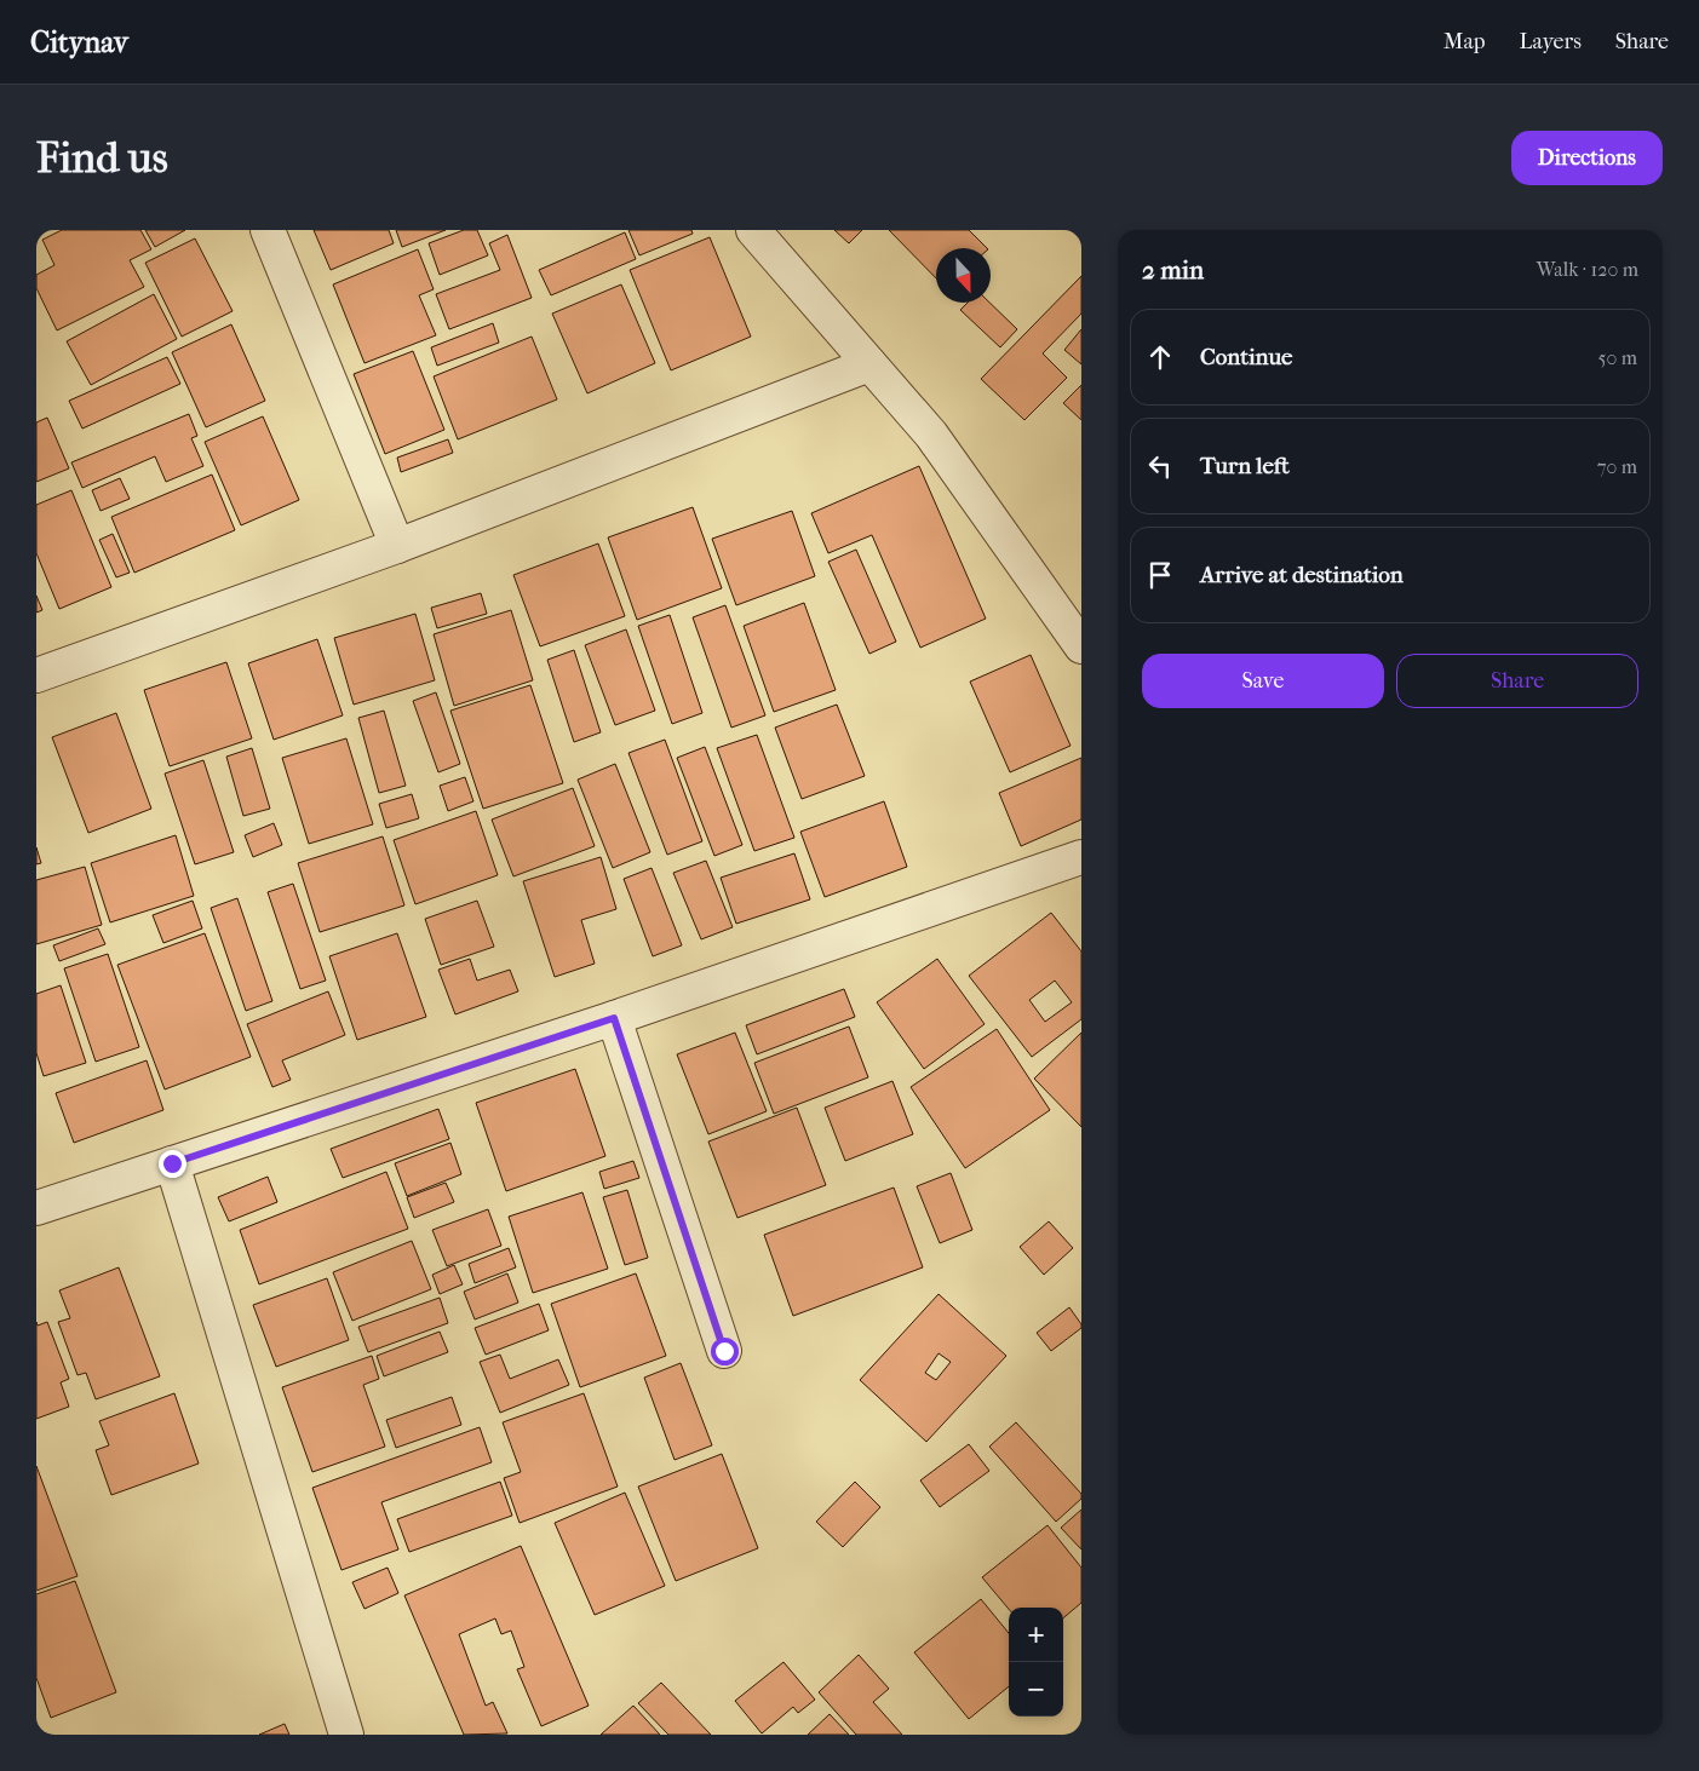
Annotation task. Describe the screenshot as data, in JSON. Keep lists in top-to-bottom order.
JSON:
{
  "north": "bottom",
  "page": {
    "header": "Citynav",
    "nav": ["Map", "Layers", "Share"],
    "buttons": [
      "Directions",
      ["Save", "Share"]
    ],
    "title": "Find us",
    "heading": ["2 min", "Walk · 120 m"],
    "list": [
      ["Continue", "50 m"],
      ["Turn left", "70 m"],
      "Arrive at destination"
    ],
    "map_buttons": ["+", "−"]
  }
}
